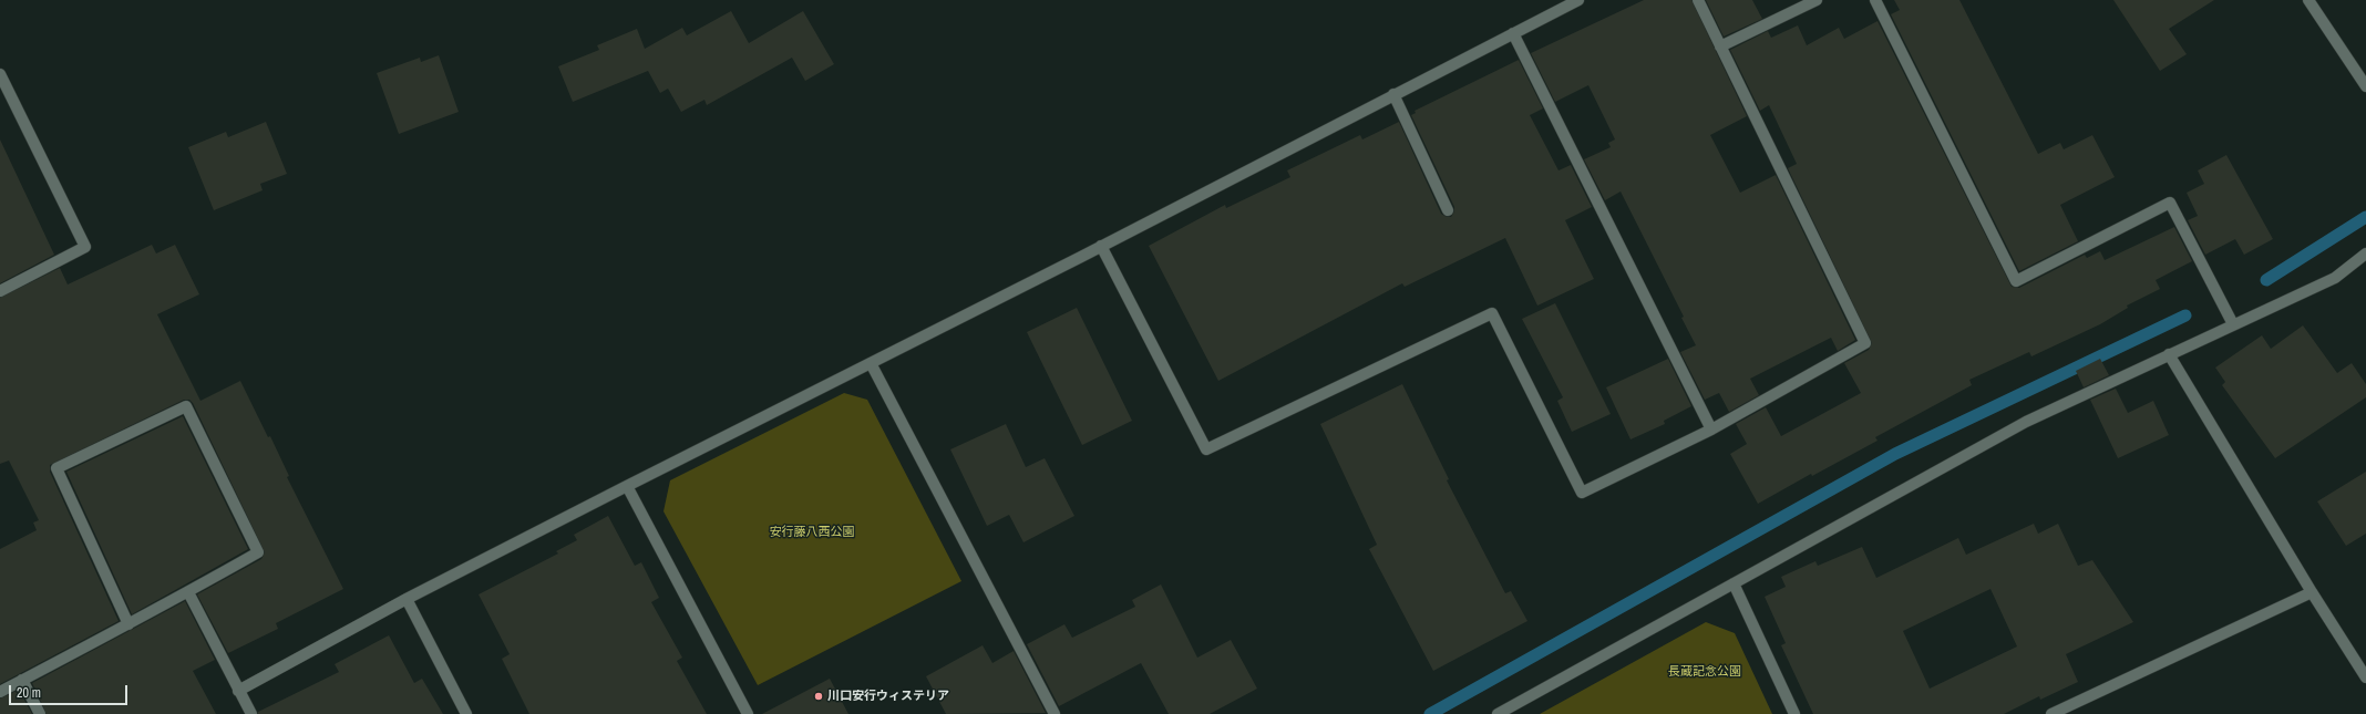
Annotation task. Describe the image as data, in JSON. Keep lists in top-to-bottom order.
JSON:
{
  "parks": ["安行藤八西公園", "長蔵記念公園"],
  "places": ["川口安行ウィステリア"],
  "scale_bar": "20 m"
}
